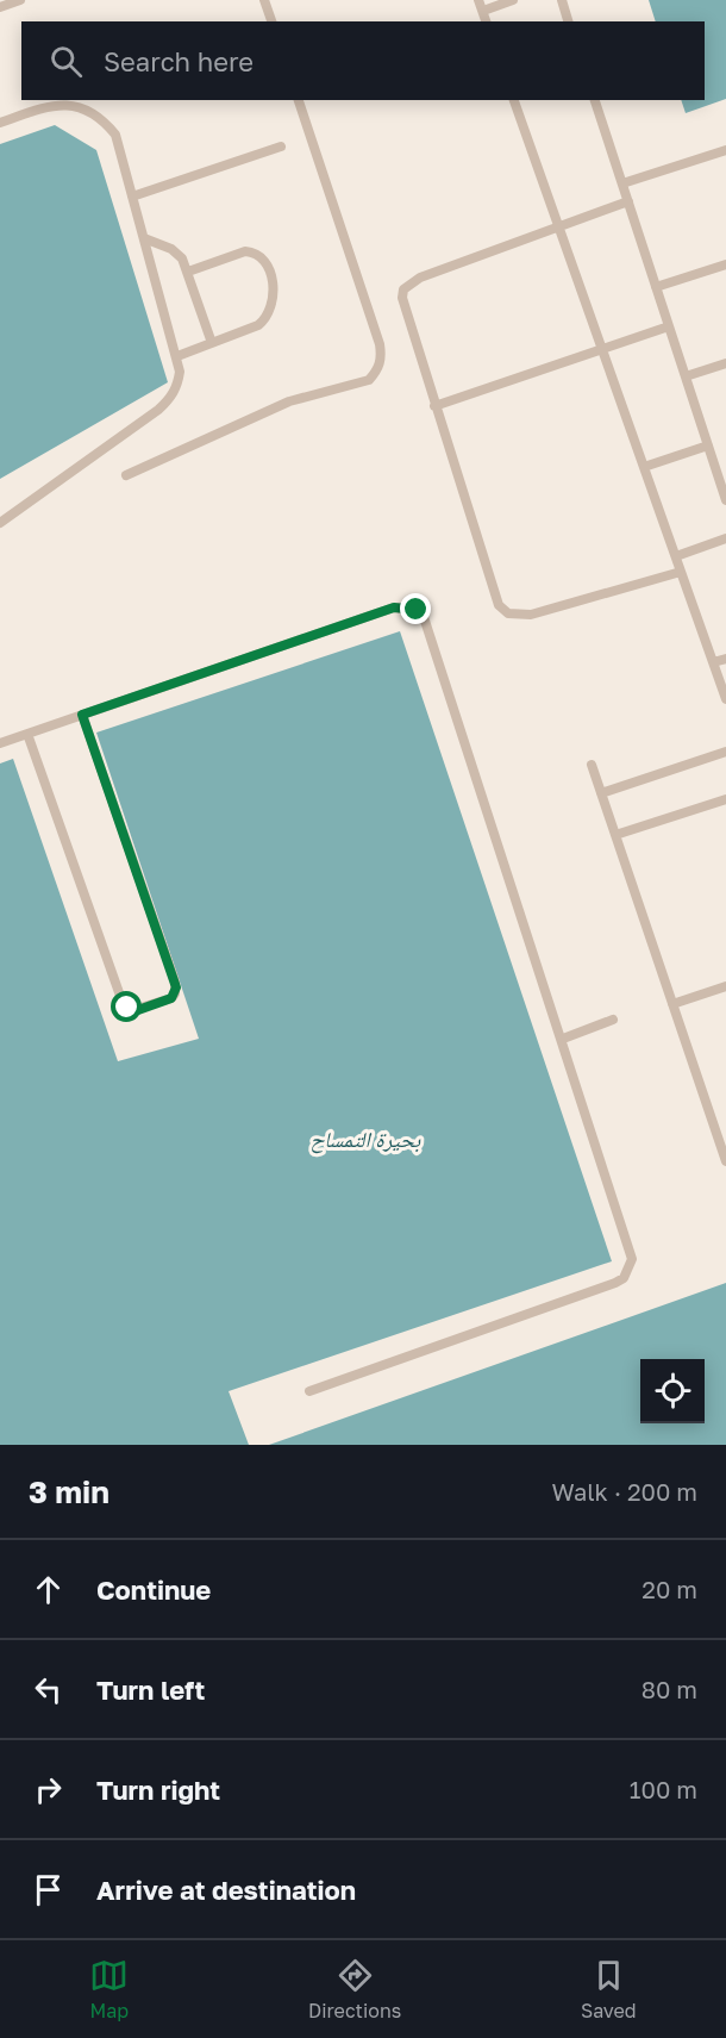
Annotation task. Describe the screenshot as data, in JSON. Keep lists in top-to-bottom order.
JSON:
{
  "water": ["بحيرة التمساح"],
  "page": {
    "search": "Search here",
    "heading": ["3 min", "Walk · 200 m"],
    "list": [
      ["Continue", "20 m"],
      ["Turn left", "80 m"],
      ["Turn right", "100 m"],
      "Arrive at destination"
    ],
    "nav": ["Map", "Directions", "Saved"]
  }
}
